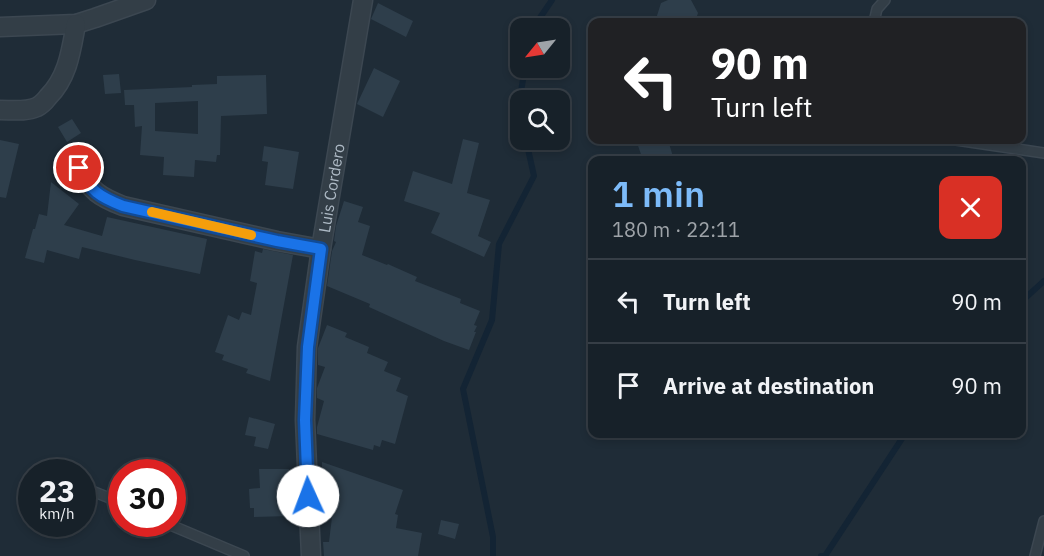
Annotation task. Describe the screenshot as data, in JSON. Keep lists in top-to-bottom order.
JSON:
{
  "streets": {
    "street": ["Luis Cordero"]
  },
  "north": "bottom left",
  "page": {
    "turn": ["90 m", "Turn left"],
    "heading": ["1 min", "180 m · 22:11"],
    "list": [
      {
        "name": "Turn left",
        "value": "90 m"
      },
      {
        "name": "Arrive at destination",
        "value": "90 m"
      }
    ],
    "speed": "23 km/h",
    "limit": "30"
  }
}
